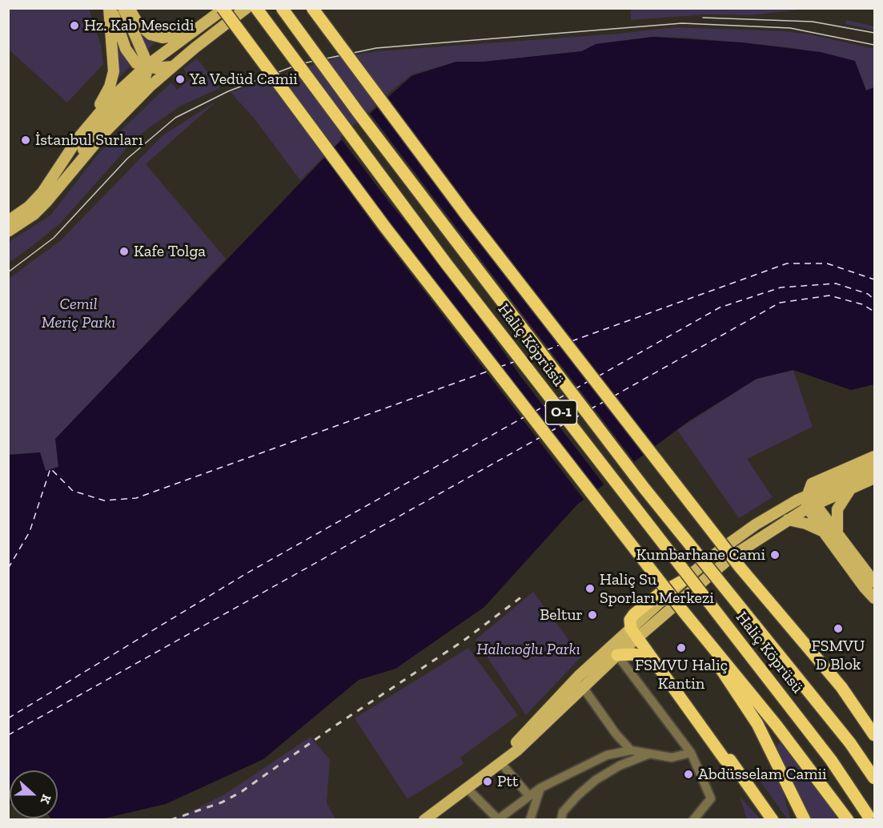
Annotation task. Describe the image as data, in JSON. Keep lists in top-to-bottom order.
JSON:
{
  "streets": {
    "highway": ["Haliç Köprüsü", "O-1"]
  },
  "parks": ["Cemil Meriç Parkı", "Halıcıoğlu Parkı"],
  "places": [
    "Hz. Kab Mescidi",
    "Ya Vedüd Camii",
    "İstanbul Surları",
    "Kafe Tolga",
    "Kumbarhane Cami",
    "Haliç Su Sporları Merkezi",
    "Beltur",
    "FSMVU D Blok",
    "FSMVU Haliç Kantin",
    "Abdüsselam Camii",
    "Ptt"
  ],
  "north": "right"
}
